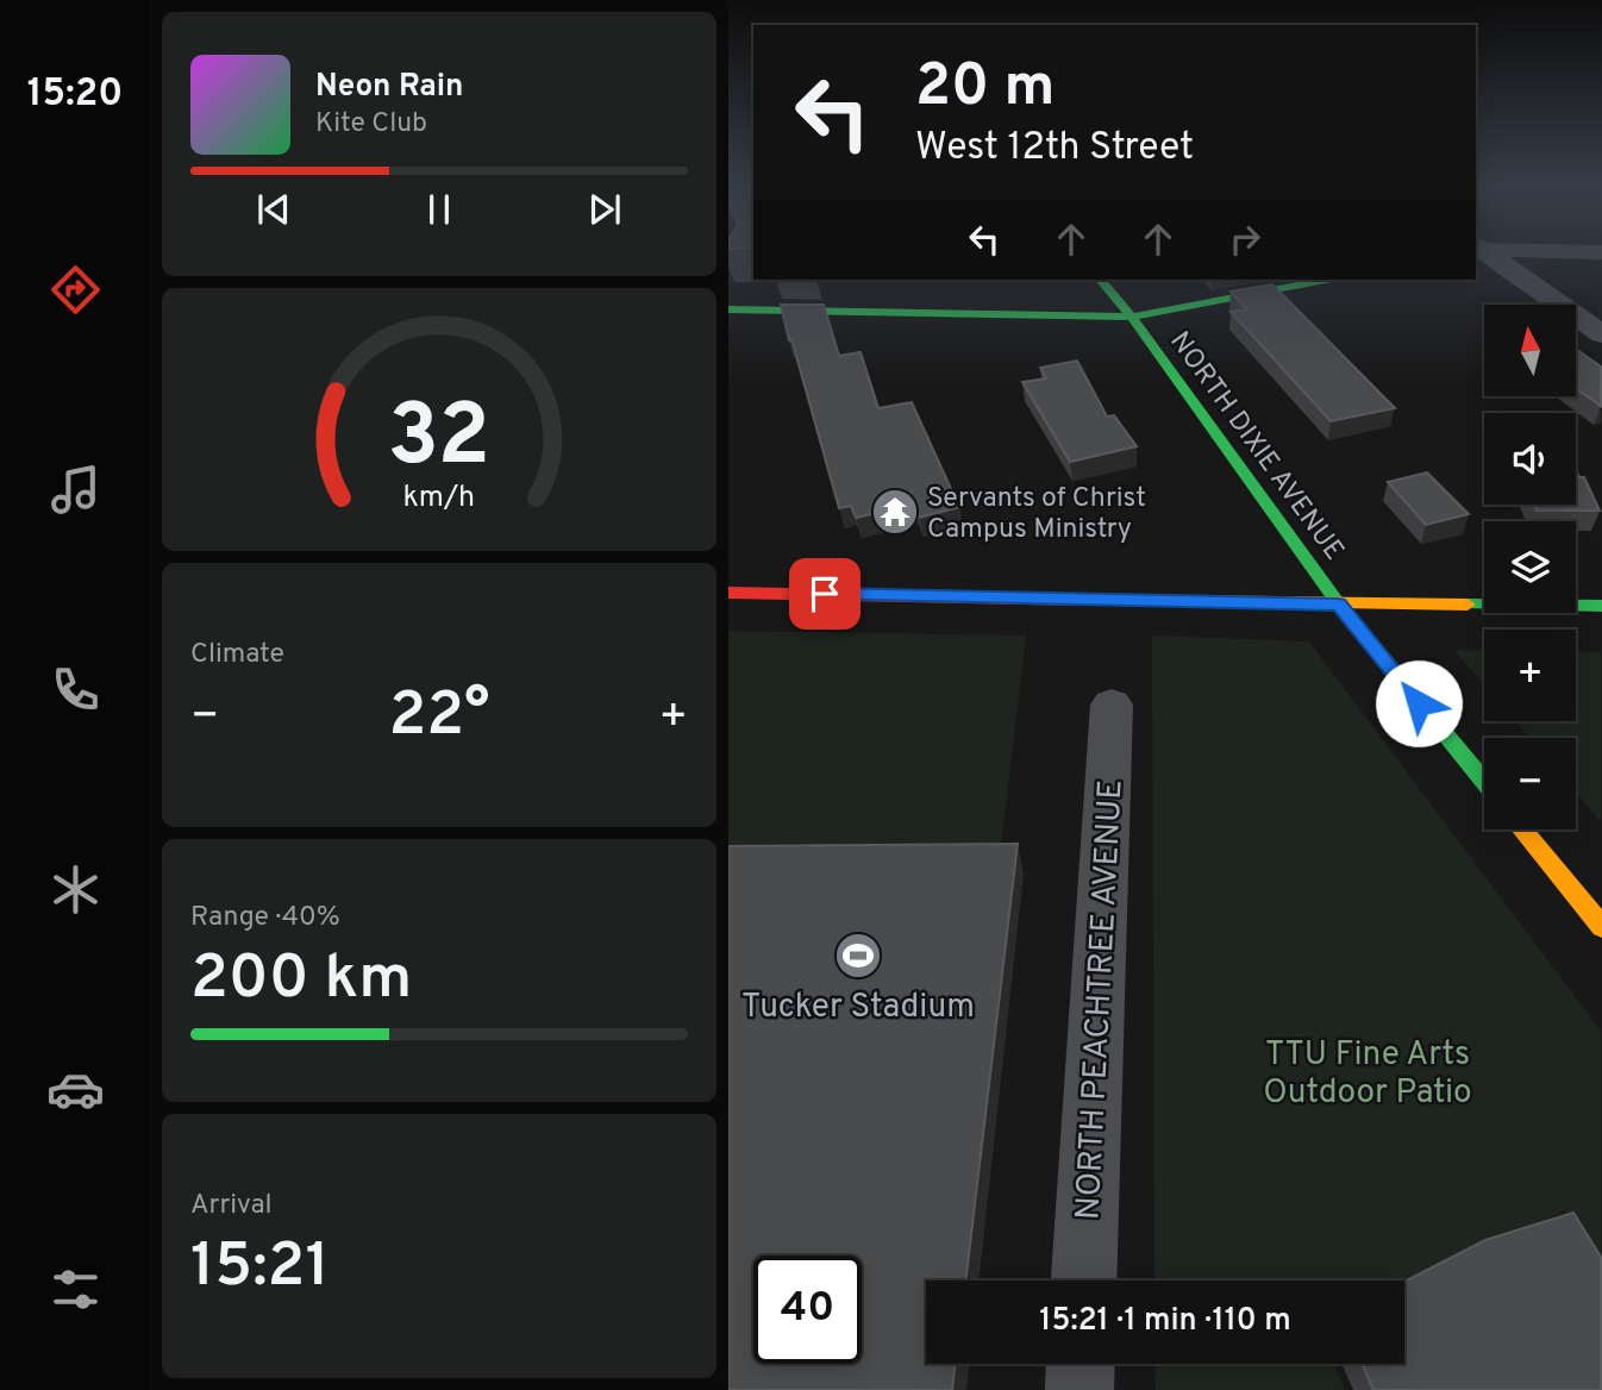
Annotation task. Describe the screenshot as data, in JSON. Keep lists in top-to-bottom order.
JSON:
{
  "streets": {
    "street": ["NORTH DIXIE AVENUE", "NORTH PEACHTREE AVENUE"]
  },
  "parks": ["TTU Fine Arts Outdoor Patio"],
  "places": {
    "temple": ["Servants of Christ Campus Ministry"],
    "sports": ["Tucker Stadium"]
  },
  "north": "top",
  "page": {
    "tabs": "15:20",
    "turn": ["20 m", "West 12th Street"],
    "song": ["Neon Rain", "Kite Club"],
    "map_buttons": ["+", "−"],
    "tile": [
      "Climate",
      ["Range · 40%", "200 km"],
      ["Arrival", "15:21"]
    ],
    "heat": ["−", "22°", "+"],
    "limit": "40",
    "trip": "15:21 · 1 min · 110 m",
    "gauge": ["32", "km/h"]
  }
}
